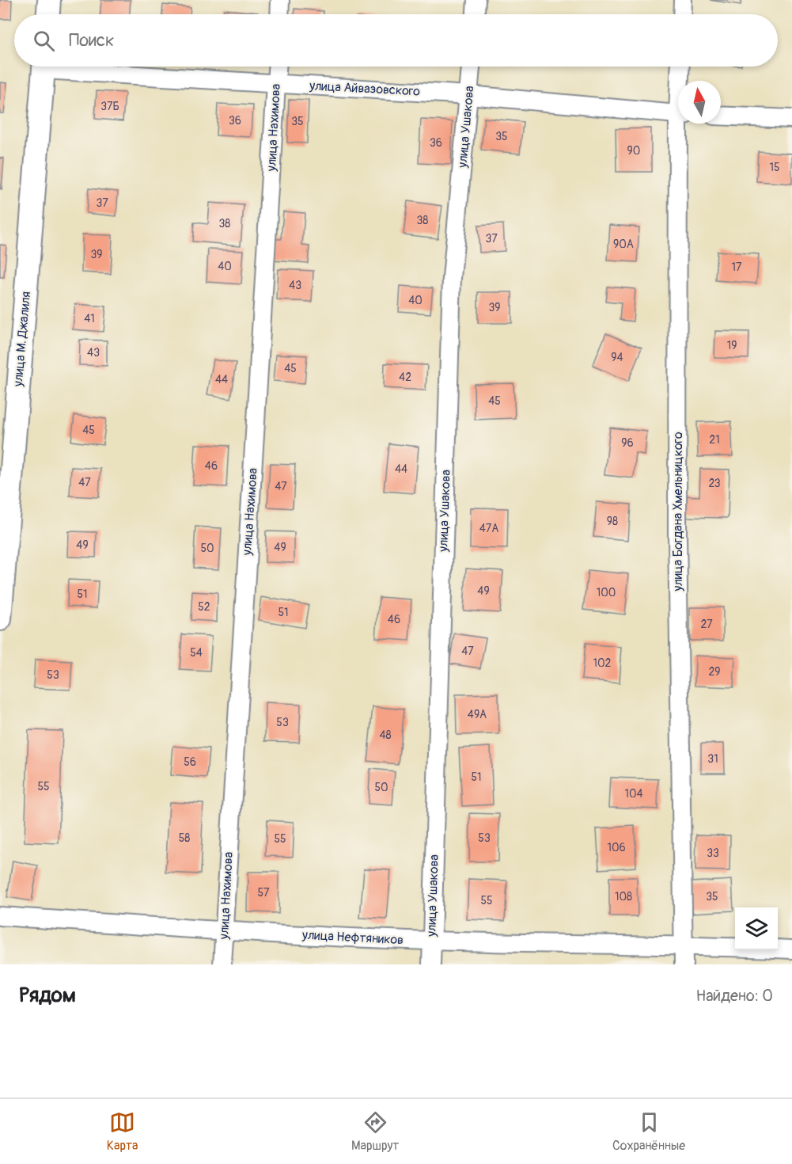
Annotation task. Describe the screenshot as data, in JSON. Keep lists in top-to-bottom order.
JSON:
{
  "streets": {
    "street": [
      "улица Айвазовского",
      "улица Ушакова",
      "улица Нахимова",
      "улица М. Джалиля",
      "улица Богдана Хмельницкого",
      "улица Нефтяников"
    ]
  },
  "crossings": [
    ["улица Айвазовского", "улица Ушакова"],
    ["улица Айвазовского", "улица Нахимова"],
    ["улица Ушакова", "улица Нефтяников"],
    ["улица Нахимова", "улица Нефтяников"],
    ["улица Богдана Хмельницкого", "улица Нефтяников"]
  ],
  "house_numbers": [
    "37Б",
    "36",
    "35",
    "35",
    "36",
    "90",
    "15",
    "37",
    "38",
    "38",
    "37",
    "90А",
    "39",
    "40",
    "17",
    "43",
    "40",
    "39",
    "41",
    "19",
    "43",
    "94",
    "45",
    "42",
    "44",
    "45",
    "45",
    "21",
    "96",
    "46",
    "44",
    "47",
    "23",
    "47",
    "98",
    "47А",
    "49",
    "49",
    "50",
    "49",
    "100",
    "51",
    "52",
    "51",
    "46",
    "27",
    "47",
    "54",
    "102",
    "29",
    "53",
    "49А",
    "53",
    "48",
    "31",
    "56",
    "51",
    "55",
    "50",
    "104",
    "58",
    "53",
    "55",
    "106",
    "33",
    "57",
    "108",
    "35",
    "55"
  ],
  "north": "top",
  "page": {
    "search": "Поиск",
    "heading": ["Рядом", "Найдено: 0"],
    "nav": ["Карта", "Маршрут", "Сохранённые"]
  }
}
